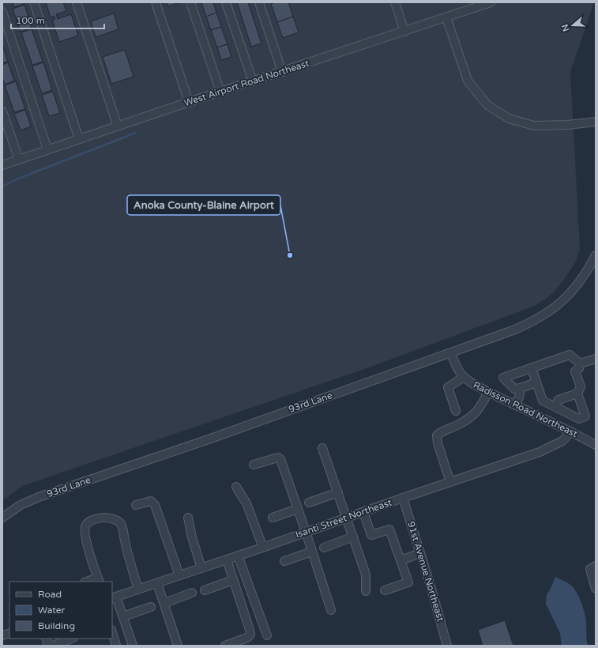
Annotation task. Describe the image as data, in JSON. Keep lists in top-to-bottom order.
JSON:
{
  "streets": {
    "street": [
      "West Airport Road Northeast",
      "93rd Lane",
      "Radisson Road Northeast",
      "Isanti Street Northeast",
      "91st Avenue Northeast"
    ]
  },
  "crossings": [
    ["93rd Lane", "Radisson Road Northeast"],
    ["Radisson Road Northeast", "Isanti Street Northeast"],
    ["Isanti Street Northeast", "91st Avenue Northeast"]
  ],
  "places": ["Anoka County-Blaine Airport"],
  "legend": ["Road", "Water", "Building"],
  "scale_bar": "100 m",
  "north": "left"
}
